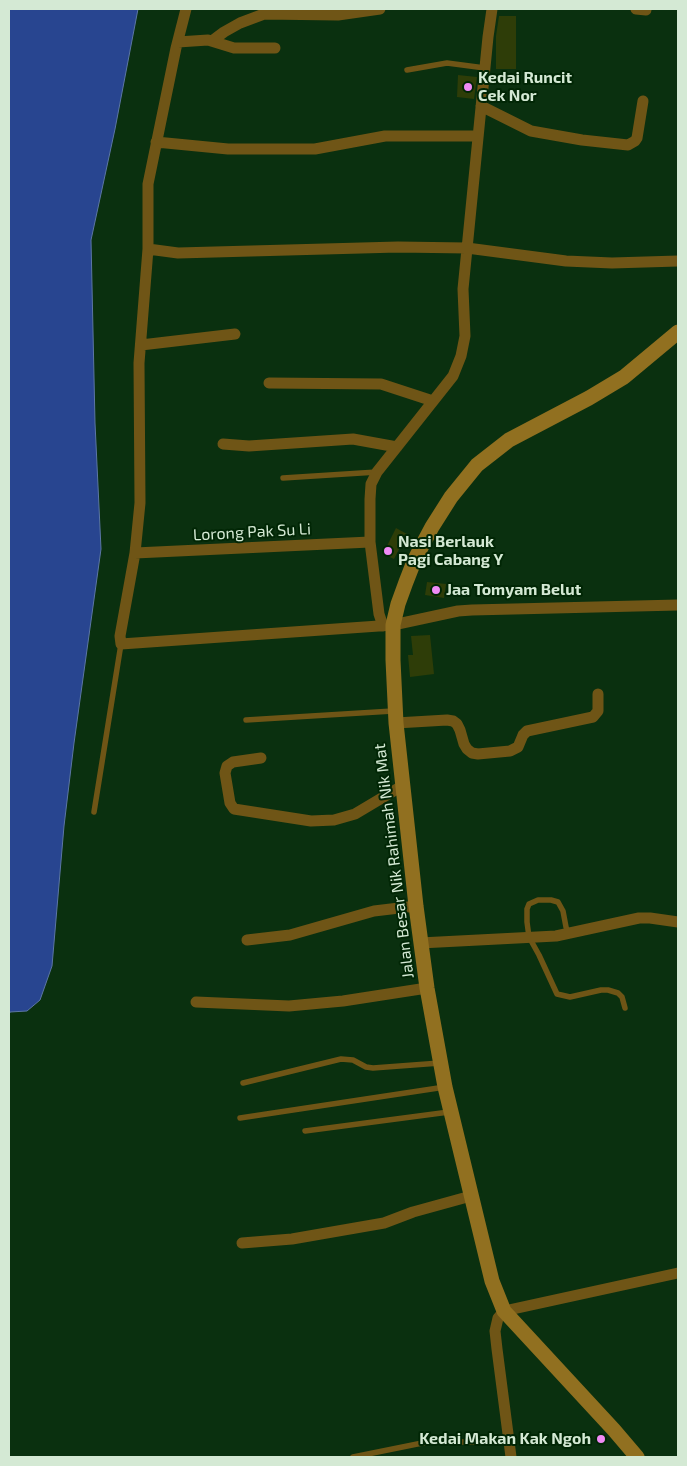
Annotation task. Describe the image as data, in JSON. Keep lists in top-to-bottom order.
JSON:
{
  "streets": {
    "street": ["Lorong Pak Su Li", "Jalan Besar Nik Rahimah Nik Mat"]
  },
  "places": [
    "Kedai Runcit Cek Nor",
    "Nasi Berlauk Pagi Cabang Y",
    "Jaa Tomyam Belut",
    "Kedai Makan Kak Ngoh"
  ]
}
